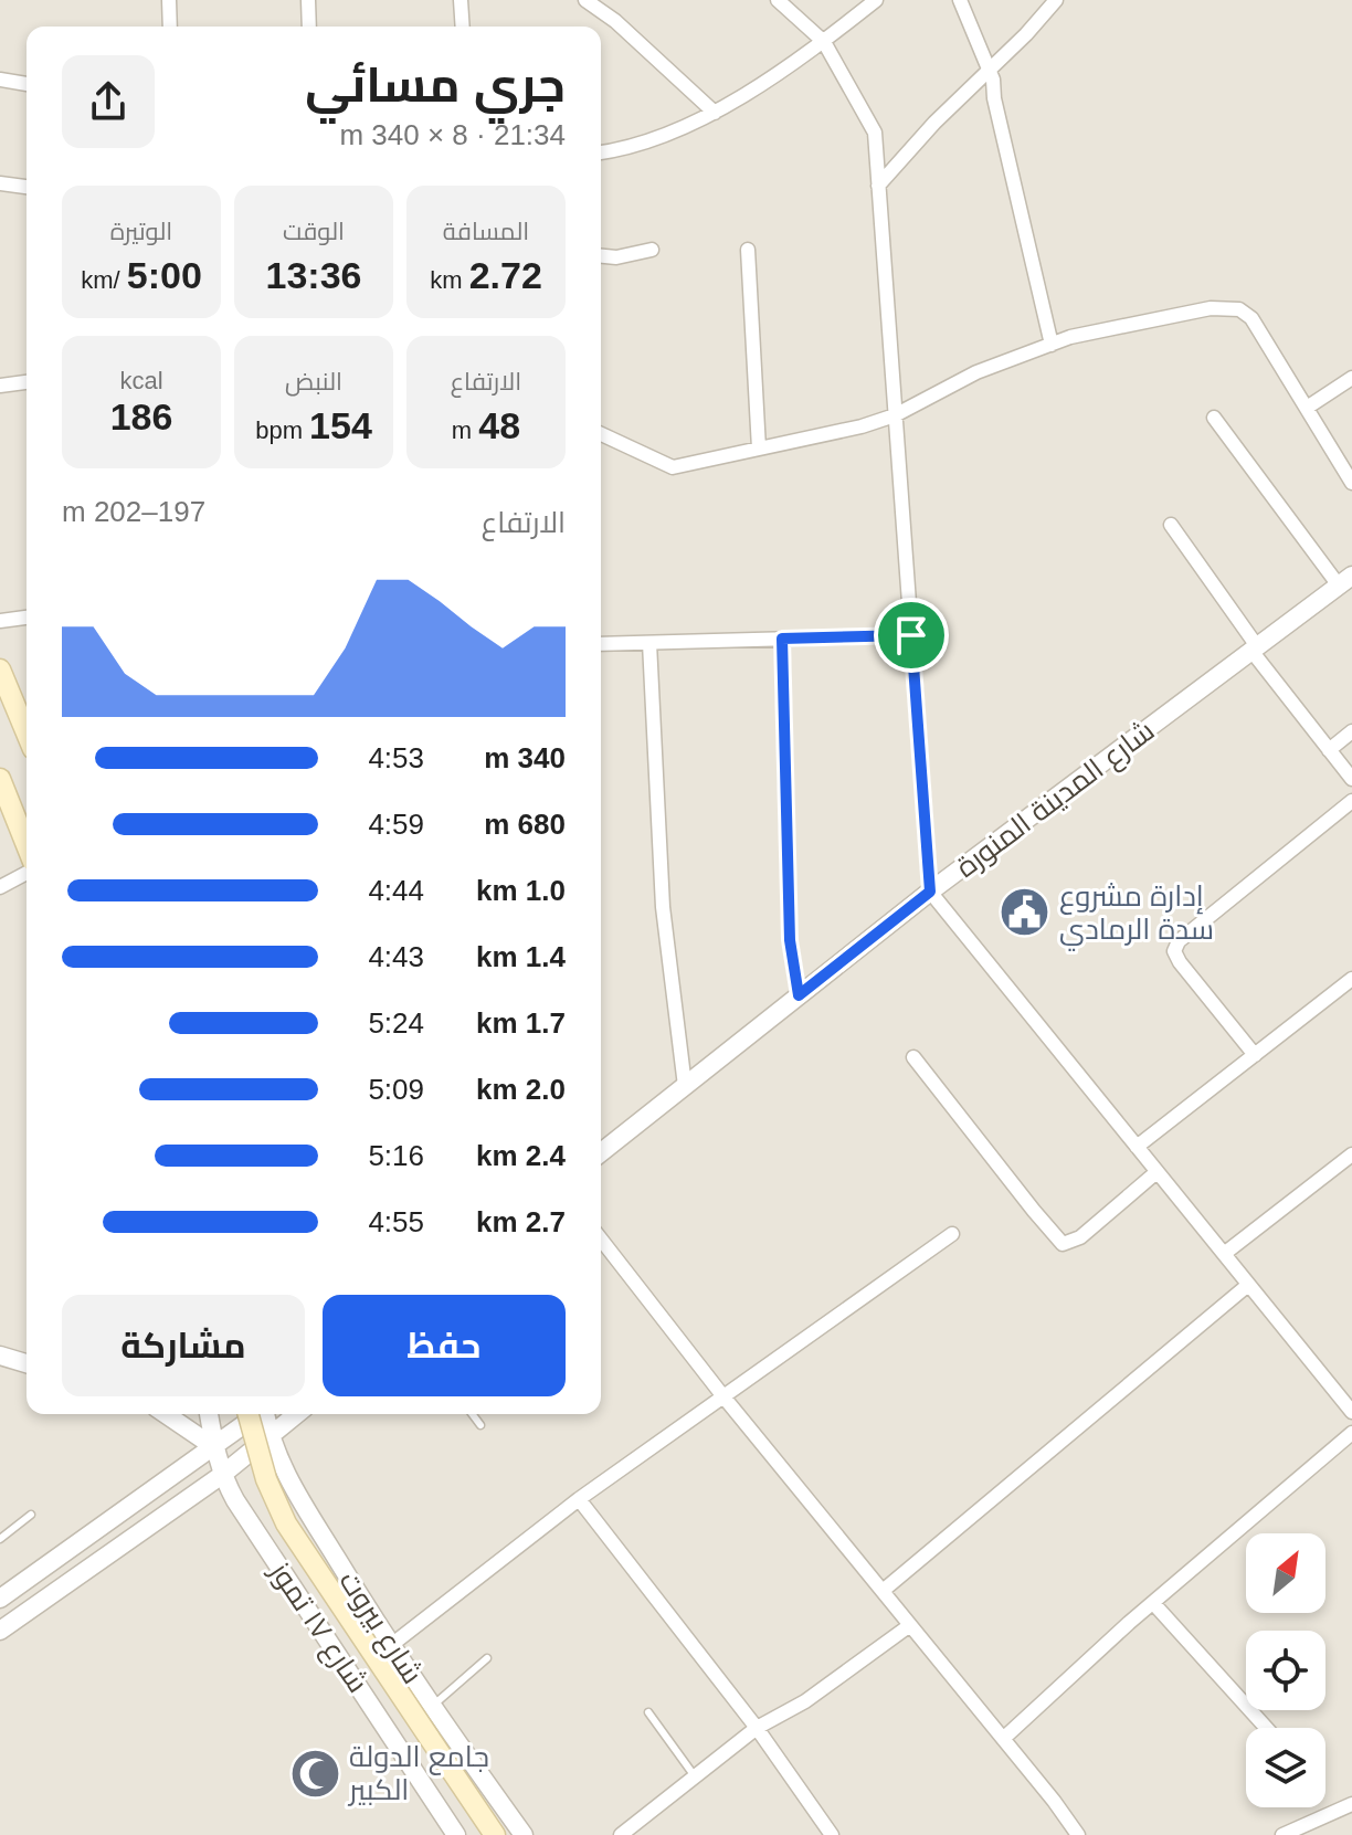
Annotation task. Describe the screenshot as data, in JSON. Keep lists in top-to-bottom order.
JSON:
{
  "streets": {
    "street": ["شارع المدينة المنورة", "شارع ١٧ تموز", "شارع بيروت"]
  },
  "places": {
    "public building": ["إدارة مشروع سدة الرمادي"],
    "mosque": ["جامع الدولة الكبير"]
  },
  "north": "top right",
  "page": {
    "heading": ["جري مسائي", "21:34 · 8 × 340 m"],
    "stats": [
      ["المسافة", "2.72 km"],
      ["الوقت", "13:36"],
      ["الوتيرة", "5:00 /km"],
      ["الارتفاع", "48 m"],
      ["النبض", "154 bpm"],
      ["kcal", "186"]
    ],
    "chart": ["الارتفاع", "197–202 m"],
    "list": [
      {
        "name": "340 m",
        "note": "4:53"
      },
      {
        "name": "680 m",
        "note": "4:59"
      },
      {
        "name": "1.0 km",
        "note": "4:44"
      },
      {
        "name": "1.4 km",
        "note": "4:43"
      },
      {
        "name": "1.7 km",
        "note": "5:24"
      },
      {
        "name": "2.0 km",
        "note": "5:09"
      },
      {
        "name": "2.4 km",
        "note": "5:16"
      },
      {
        "name": "2.7 km",
        "note": "4:55"
      }
    ],
    "buttons": ["حفظ", "مشاركة"]
  }
}
